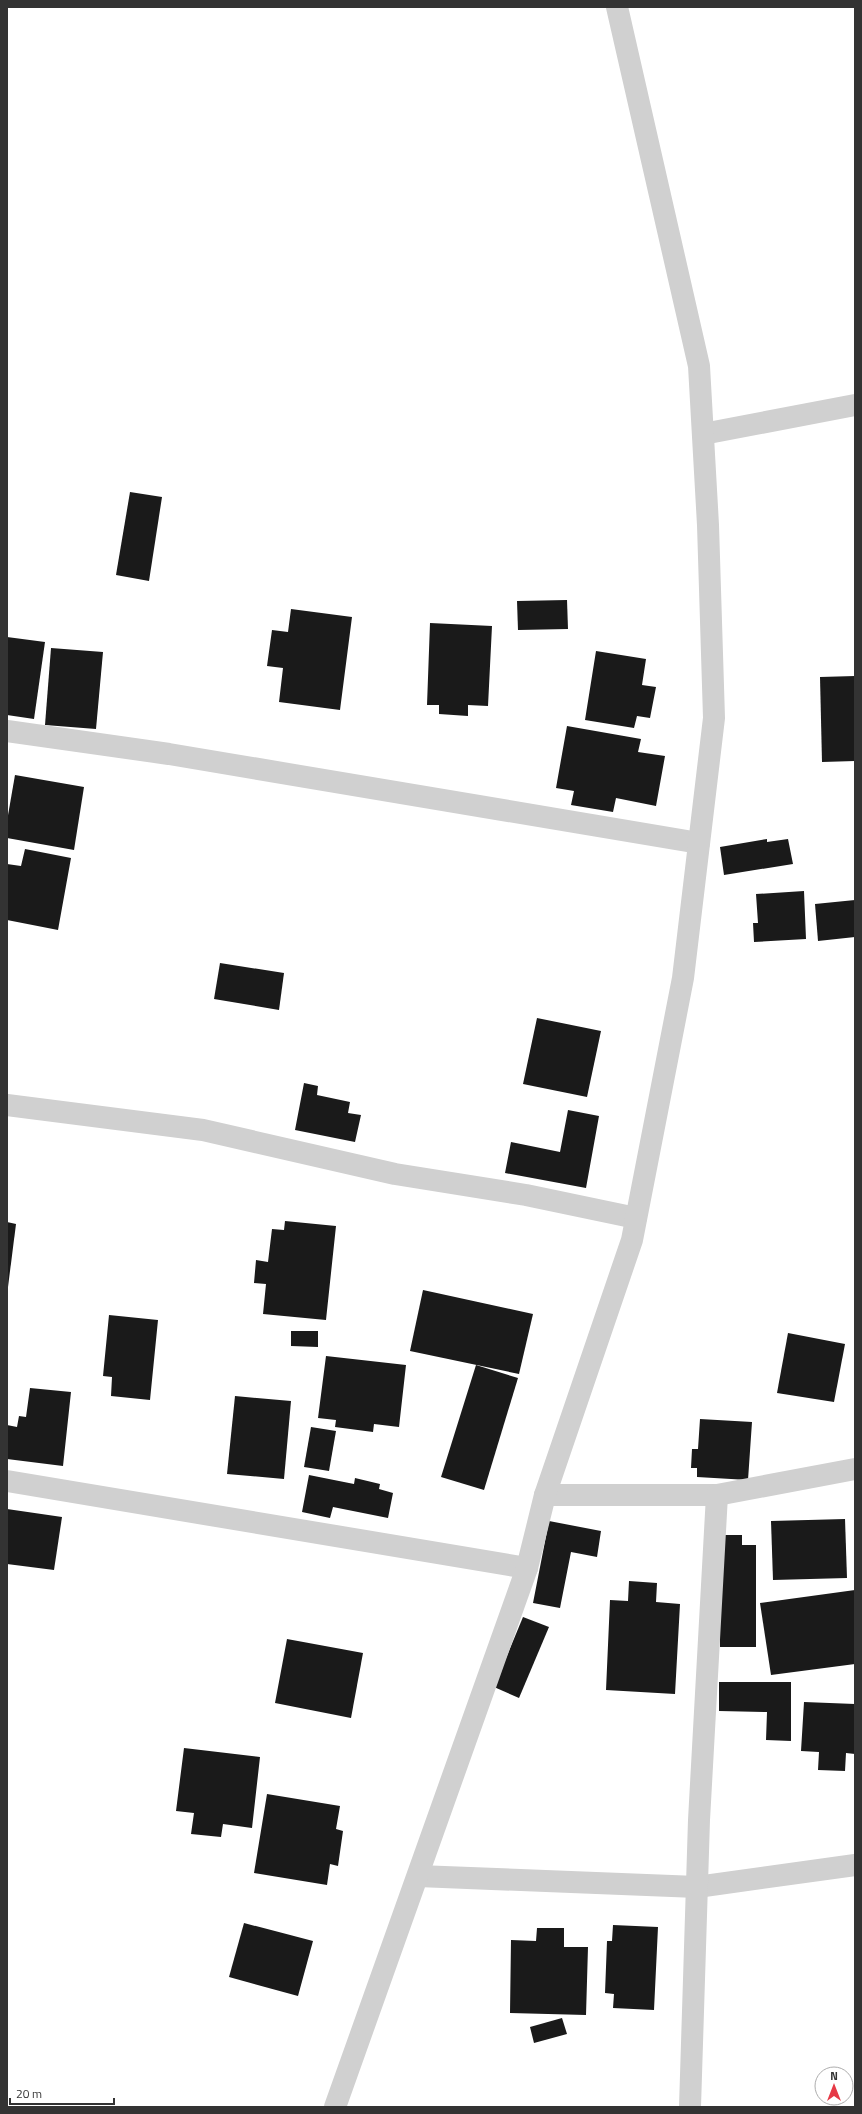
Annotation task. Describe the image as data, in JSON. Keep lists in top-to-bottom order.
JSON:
{
  "scale_bar": "20 m",
  "north": "top"
}
